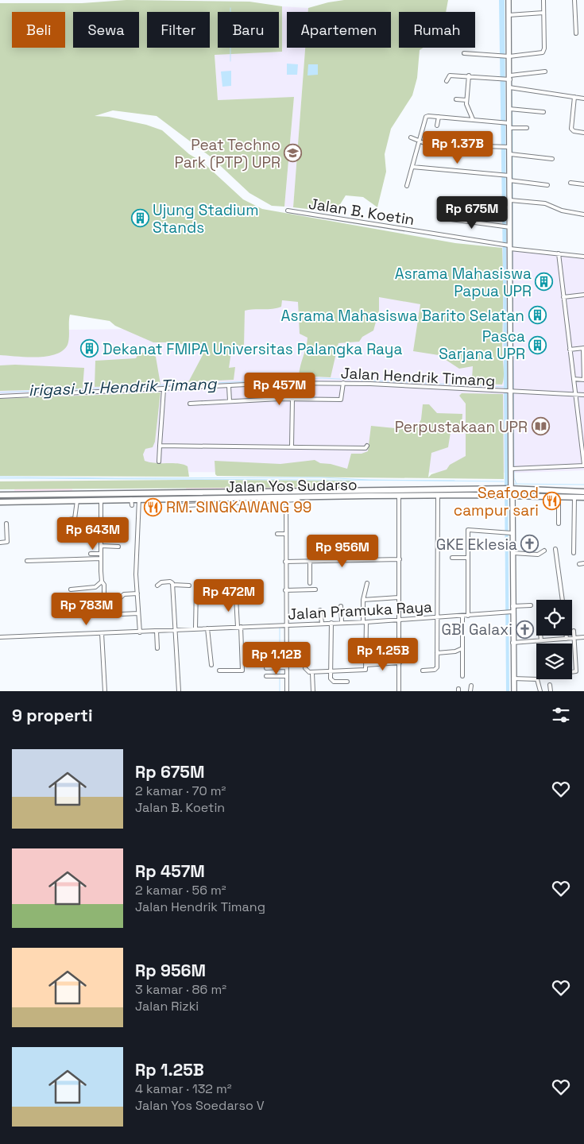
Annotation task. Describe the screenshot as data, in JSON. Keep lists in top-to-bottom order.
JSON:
{
  "streets": {
    "main road": ["Jalan Yos Sudarso"],
    "street": ["Jalan B. Koetin", "Jalan Hendrik Timang", "Jalan Pramuka Raya"]
  },
  "water": ["irigasi Jl. Hendrik Timang"],
  "places": {
    "school or university": ["Peat Techno Park (PTP) UPR"],
    "building": [
      "Ujung Stadium Stands",
      "Asrama Mahasiswa Papua UPR",
      "Asrama Mahasiswa Barito Selatan",
      "Pasca Sarjana UPR",
      "Dekanat FMIPA Universitas Palangka Raya"
    ],
    "library": ["Perpustakaan UPR"],
    "restaurant": ["Seafood campur sari", "RM. SINGKAWANG 99"],
    "church": ["GKE Eklesia", "GBI Galaxi"]
  },
  "page": {
    "chip": [
      "Beli",
      "Sewa",
      "Filter",
      "Baru",
      "Apartemen",
      "Rumah"
    ],
    "price": [
      "Rp 1.37B",
      "Rp 675M",
      "Rp 457M",
      "Rp 643M",
      "Rp 956M",
      "Rp 472M",
      "Rp 783M",
      "Rp 1.25B",
      "Rp 1.12B"
    ],
    "heading": "9 properti",
    "list": [
      {
        "name": "Rp 675M",
        "note": "2 kamar · 70 m² · Jalan B. Koetin"
      },
      {
        "name": "Rp 457M",
        "note": "2 kamar · 56 m² · Jalan Hendrik Timang"
      },
      {
        "name": "Rp 956M",
        "note": "3 kamar · 86 m² · Jalan Rizki"
      },
      {
        "name": "Rp 1.25B",
        "note": "4 kamar · 132 m² · Jalan Yos Soedarso V"
      }
    ]
  }
}
